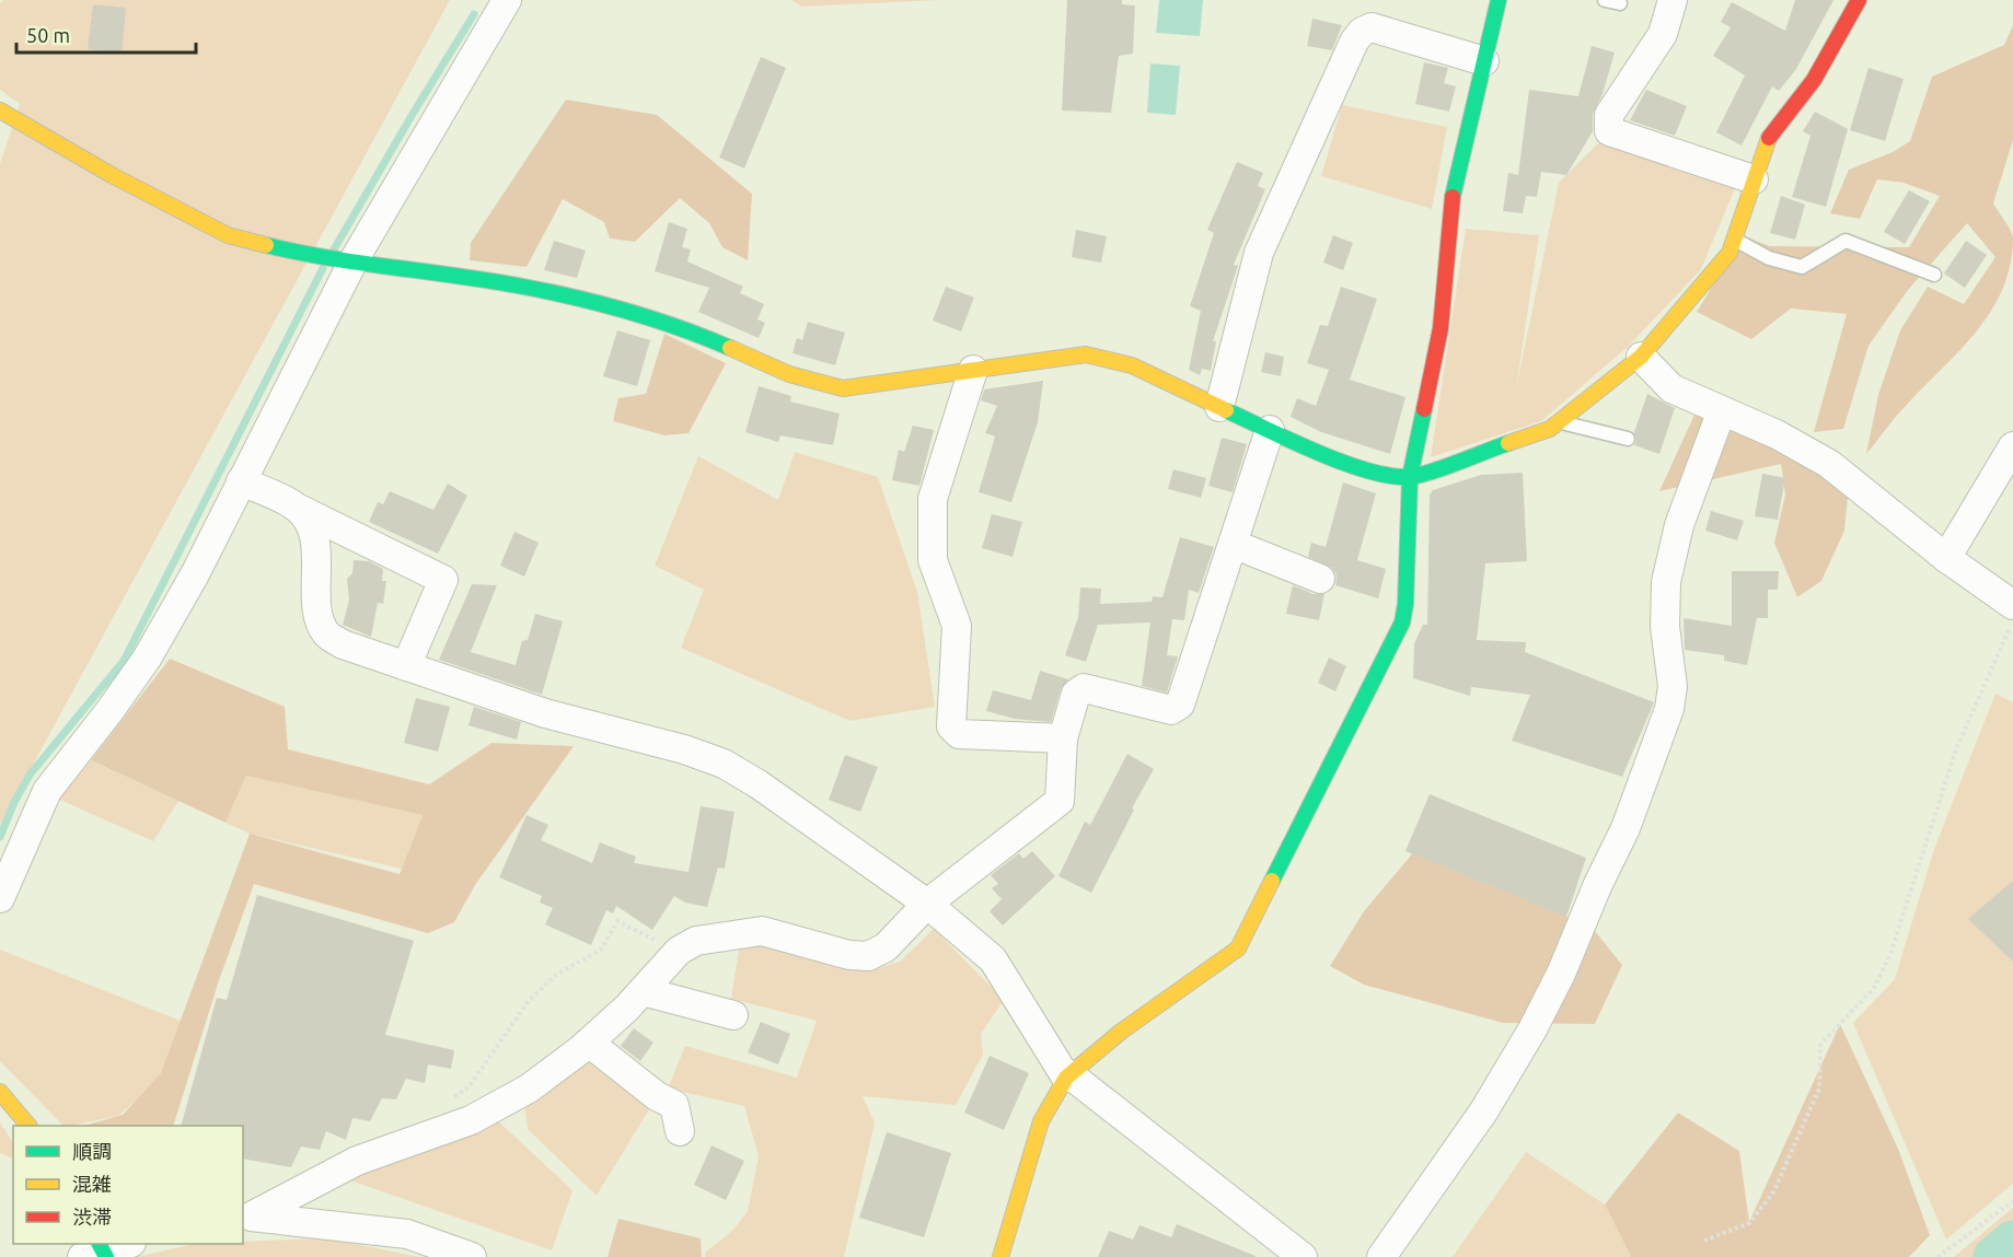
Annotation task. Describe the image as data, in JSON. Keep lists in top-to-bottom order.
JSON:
{
  "legend": ["順調", "混雑", "渋滞"],
  "scale_bar": "50 m"
}
